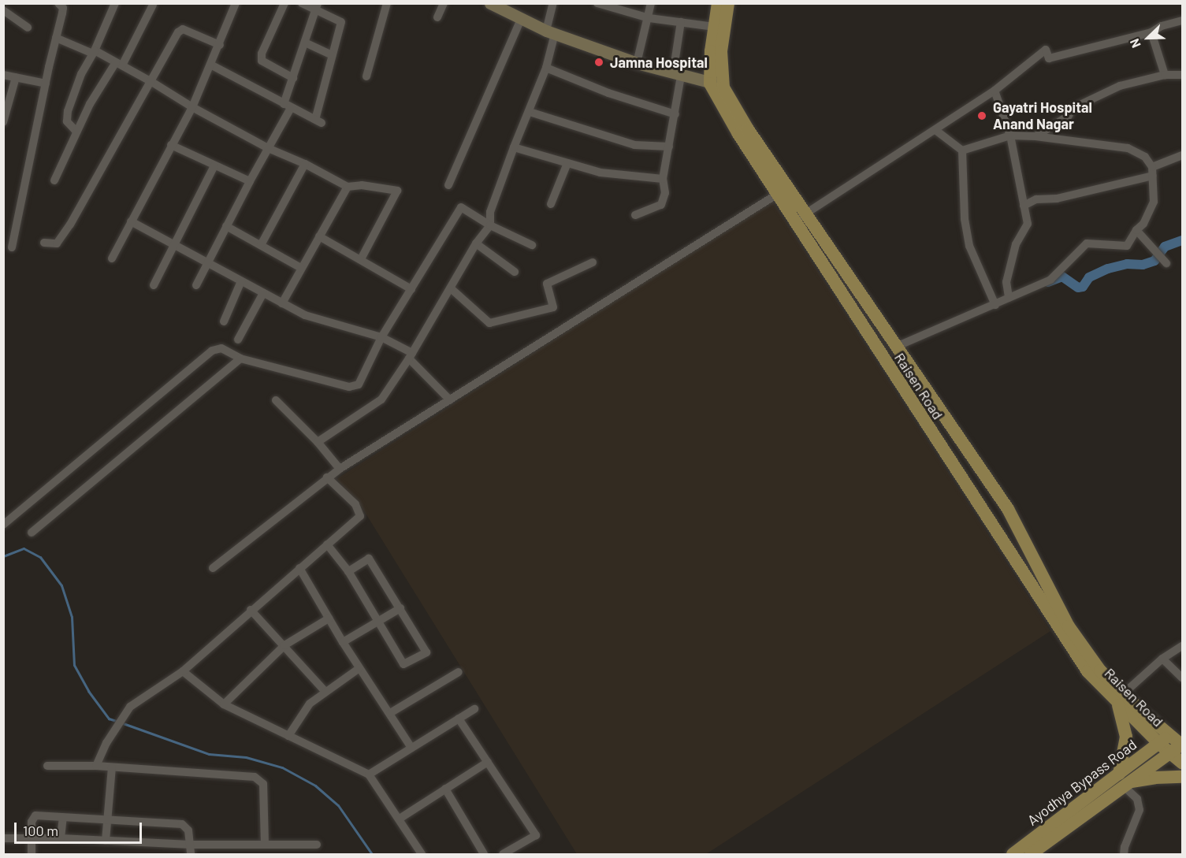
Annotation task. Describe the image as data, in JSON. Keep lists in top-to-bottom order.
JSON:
{
  "streets": {
    "main road": ["Raisen Road", "Ayodhya Bypass Road"]
  },
  "crossings": [
    ["Raisen Road", "Ayodhya Bypass Road"]
  ],
  "places": ["Jamna Hospital", "Gayatri Hospital Anand Nagar"],
  "scale_bar": "100 m",
  "north": "bottom left"
}
